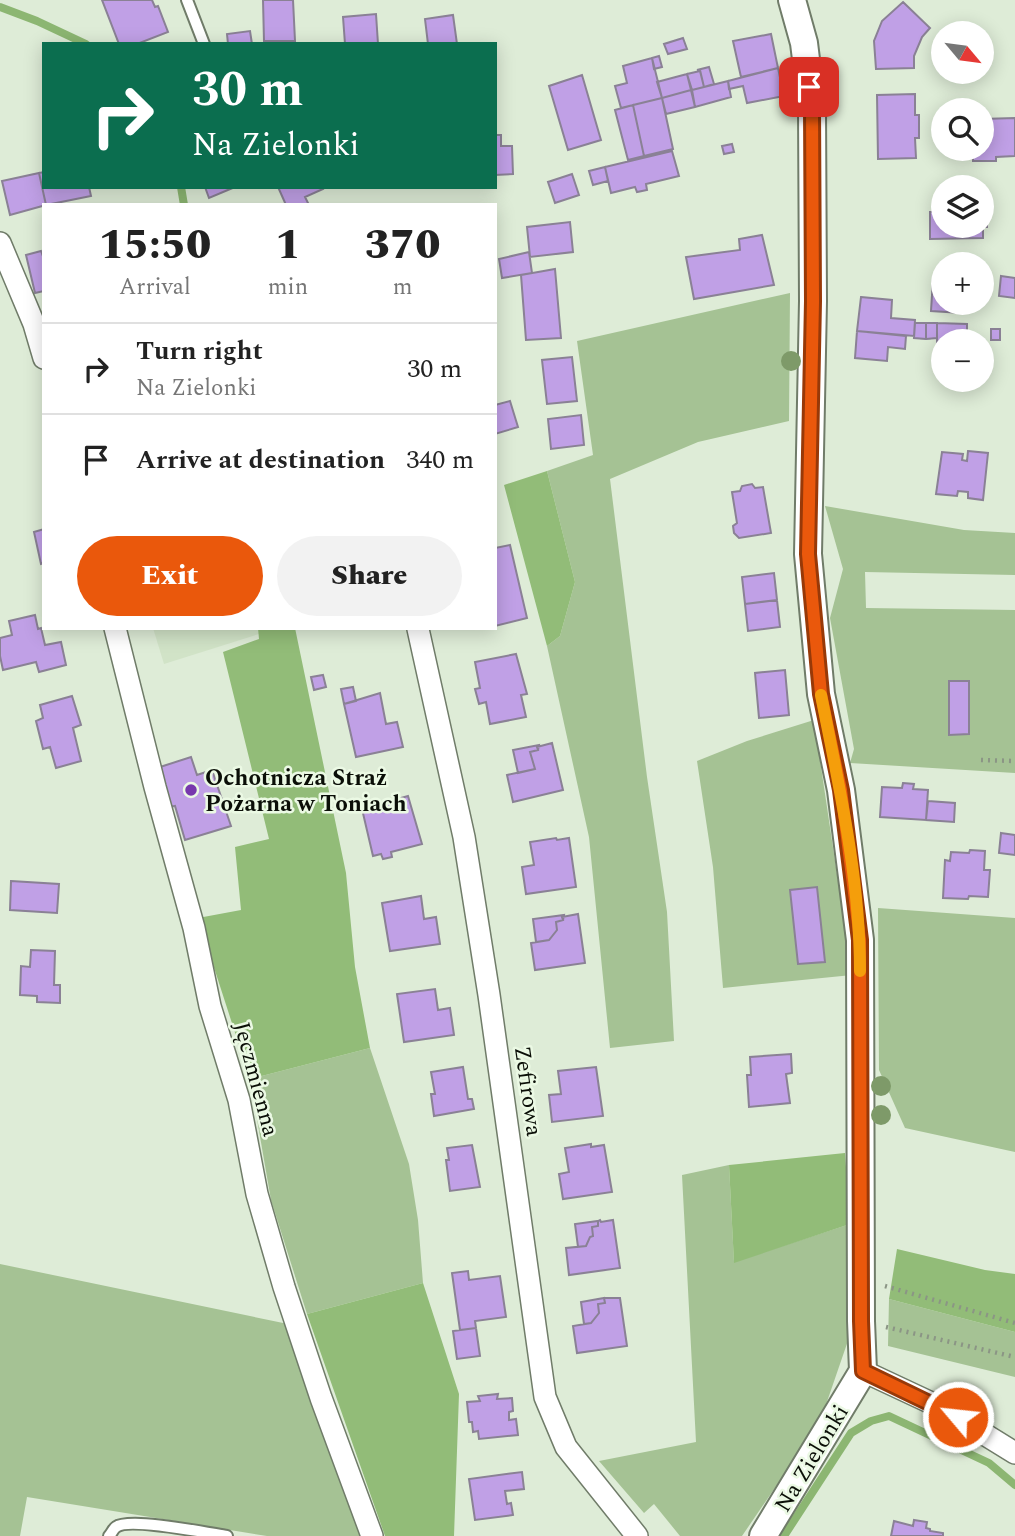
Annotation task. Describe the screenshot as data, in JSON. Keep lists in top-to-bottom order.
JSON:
{
  "streets": {
    "street": ["Jęczmienna", "Zefirowa", "Na Zielonki"]
  },
  "places": ["Ochotnicza Straż Pożarna w Toniach"],
  "north": "bottom right",
  "page": {
    "map_buttons": ["+", "−"],
    "turn": ["30 m", "Na Zielonki"],
    "eta": [
      "15:50",
      "Arrival",
      "1",
      "min",
      "370",
      "m"
    ],
    "list": [
      {
        "name": "Turn right",
        "note": "Na Zielonki",
        "value": "30 m"
      },
      {
        "name": "Arrive at destination",
        "value": "340 m"
      }
    ],
    "buttons": ["Exit", "Share"]
  }
}
